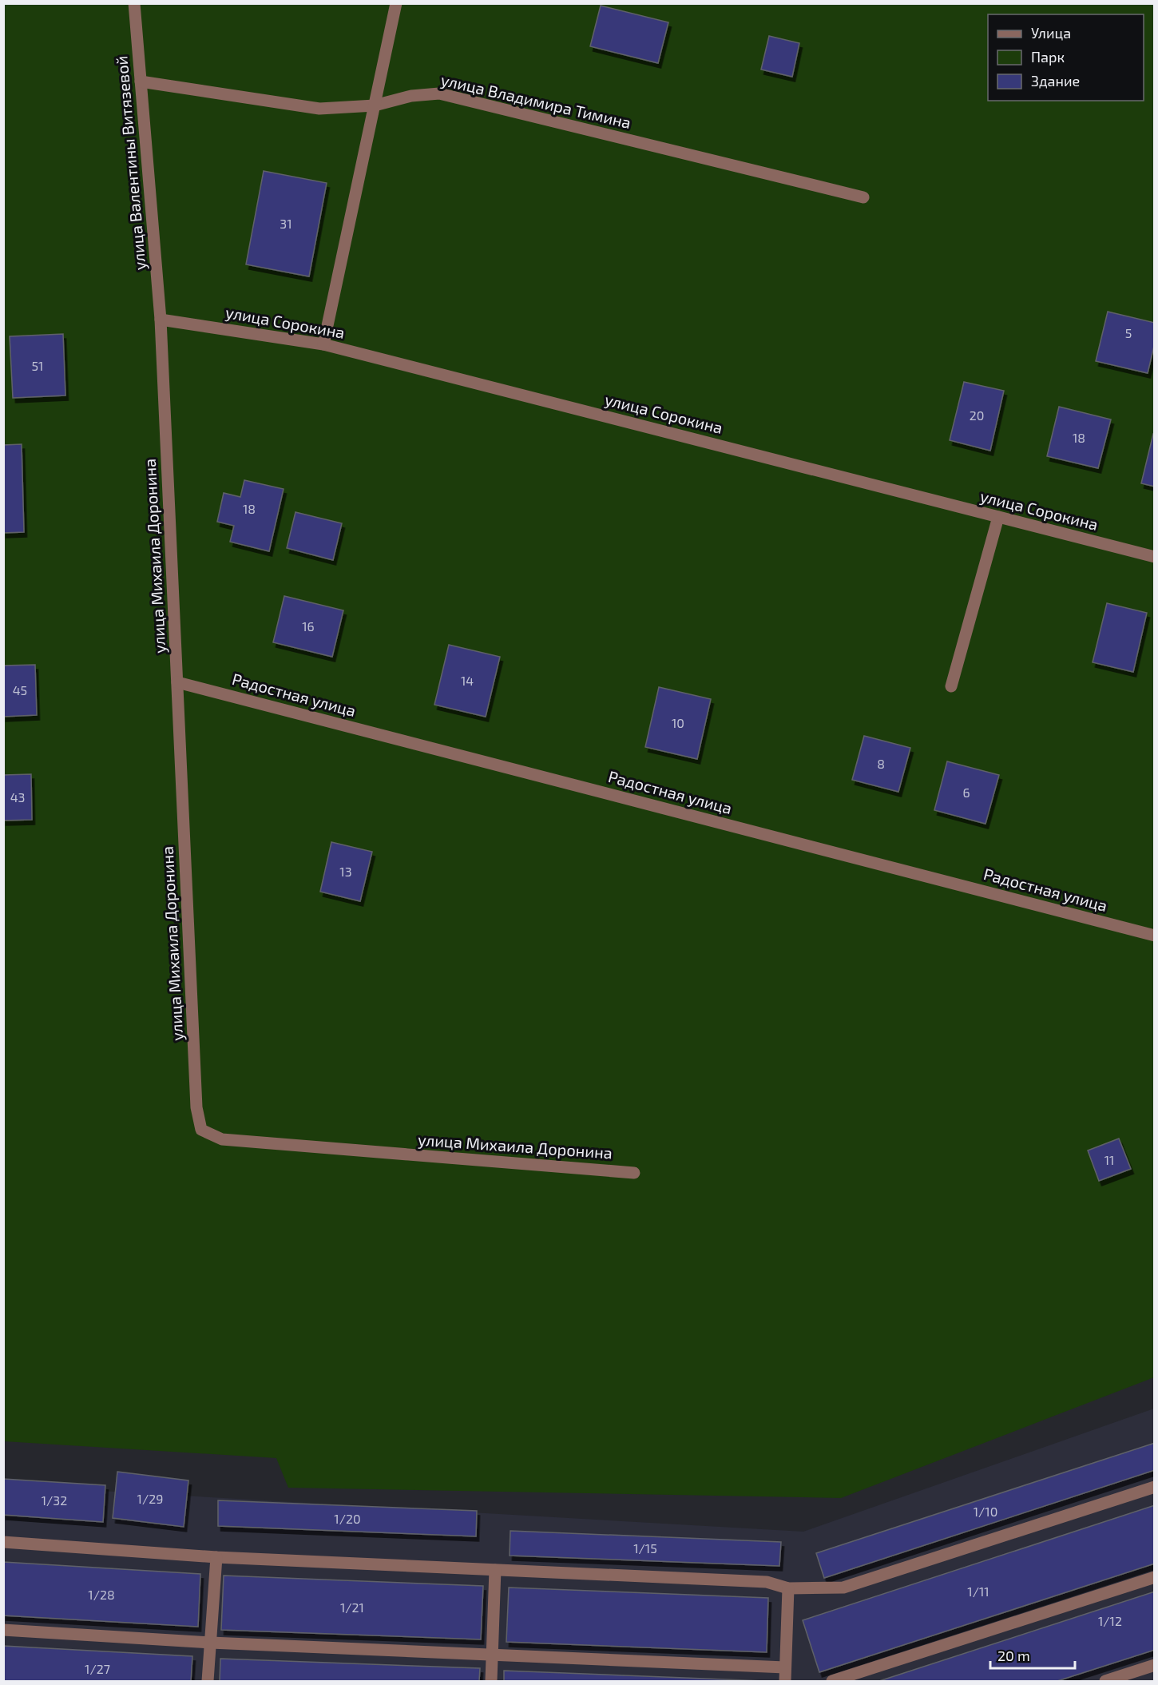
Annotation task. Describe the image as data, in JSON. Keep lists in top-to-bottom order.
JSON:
{
  "streets": {
    "street": [
      "улица Владимира Тимина",
      "улица Валентины Витязевой",
      "улица Сорокина",
      "улица Михаила Доронина",
      "Радостная улица"
    ]
  },
  "crossings": [
    ["улица Владимира Тимина", "улица Валентины Витязевой"],
    ["улица Валентины Витязевой", "улица Сорокина"],
    ["улица Валентины Витязевой", "улица Михаила Доронина"],
    ["улица Сорокина", "улица Михаила Доронина"],
    ["улица Михаила Доронина", "Радостная улица"]
  ],
  "house_numbers": [
    "31",
    "5",
    "51",
    "20",
    "18",
    "18",
    "16",
    "14",
    "45",
    "10",
    "8",
    "6",
    "43",
    "13",
    "11",
    "1/29",
    "1/32",
    "1/10",
    "1/20",
    "1/15",
    "1/11",
    "1/28",
    "1/21",
    "1/12",
    "1/27"
  ],
  "legend": ["Улица", "Парк", "Здание"],
  "scale_bar": "20 m"
}
